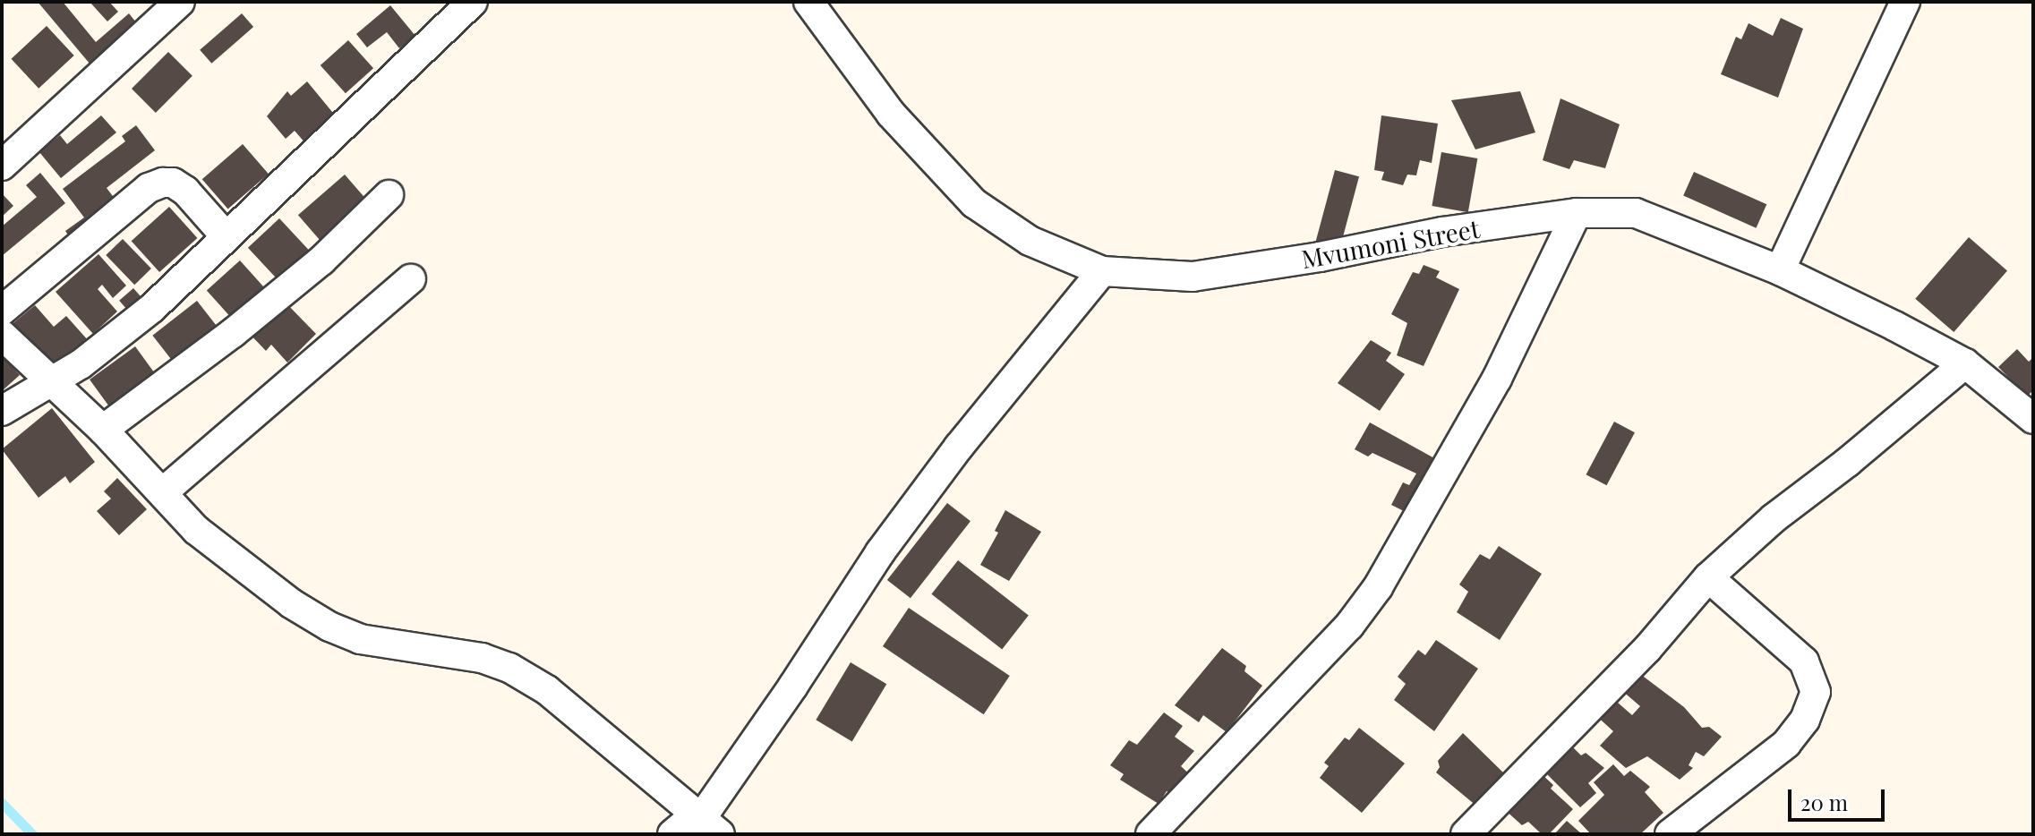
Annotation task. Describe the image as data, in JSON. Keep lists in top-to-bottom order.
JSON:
{
  "streets": {
    "street": ["Mvumoni Street"]
  },
  "scale_bar": "20 m"
}
